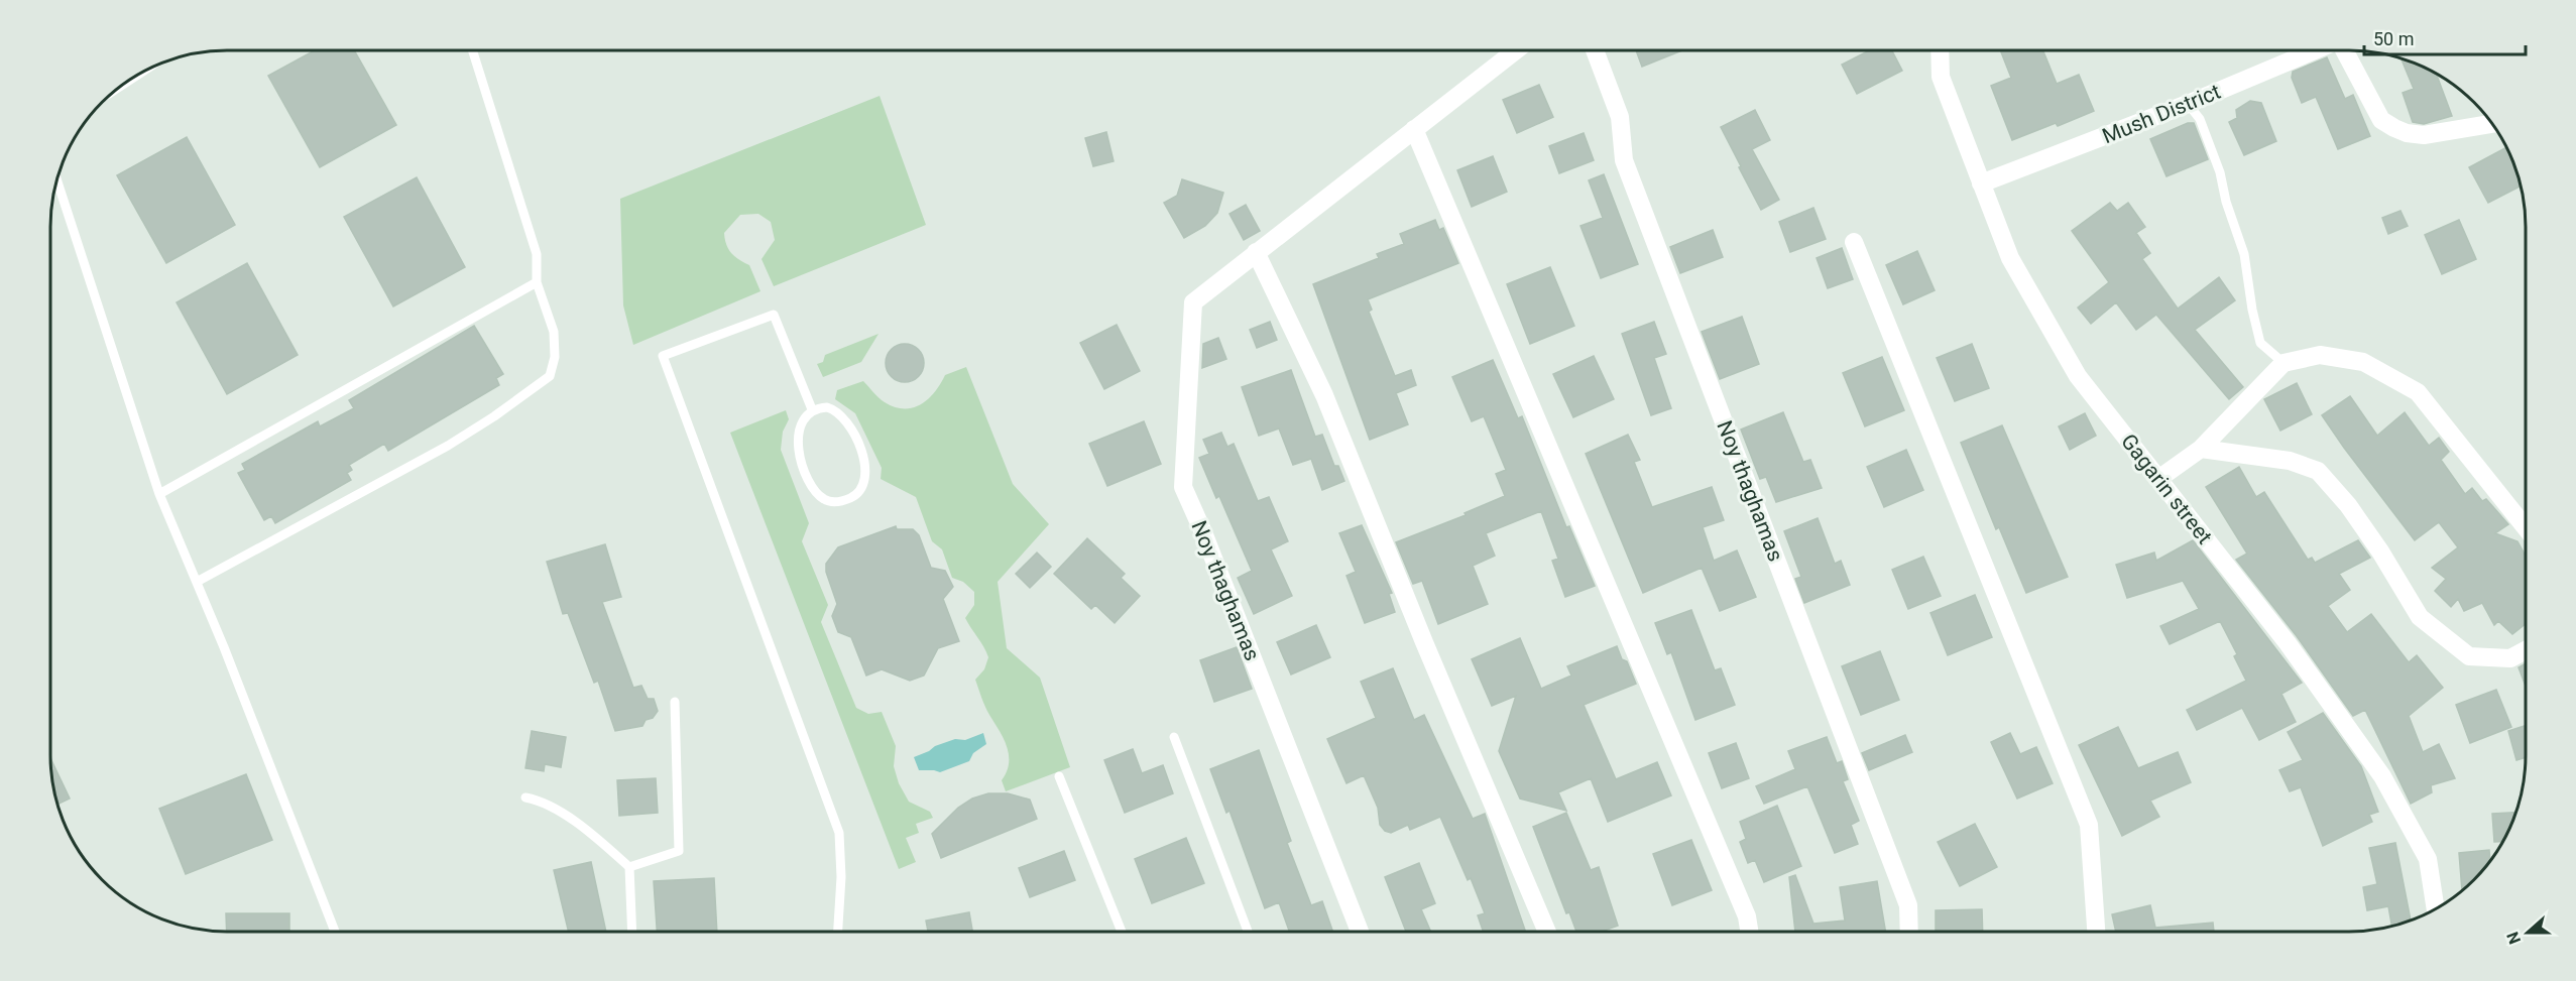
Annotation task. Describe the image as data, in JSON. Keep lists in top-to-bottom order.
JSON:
{
  "streets": {
    "street": ["Mush District", "Gagarin street", "Noy thaghamas"]
  },
  "crossings": [
    ["Mush District", "Gagarin street"]
  ],
  "scale_bar": "50 m",
  "north": "left"
}
